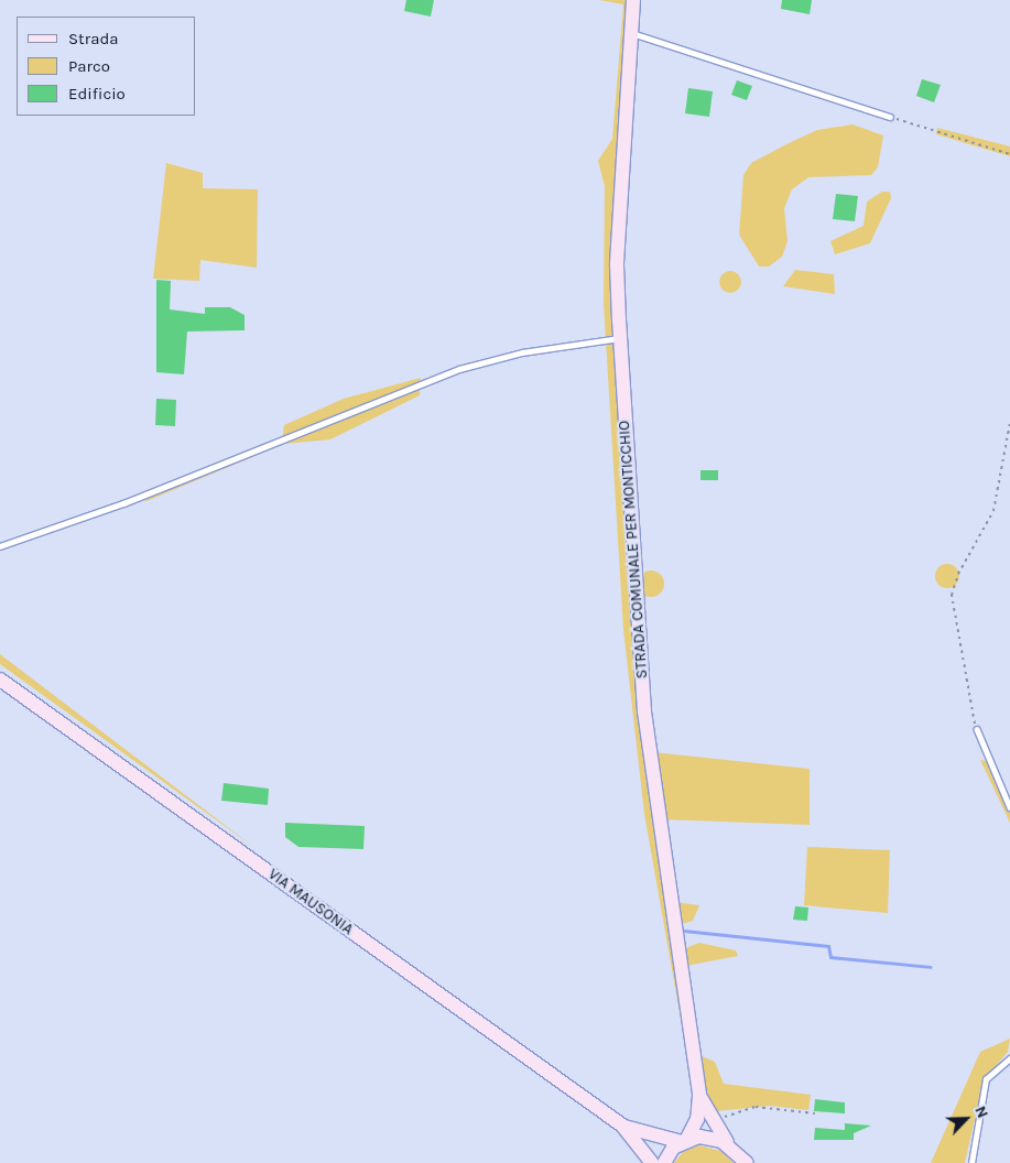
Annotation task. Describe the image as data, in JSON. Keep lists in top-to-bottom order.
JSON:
{
  "streets": {
    "main road": ["STRADA COMUNALE PER MONTICCHIO", "VIA MAUSONIA"]
  },
  "crossings": [
    ["STRADA COMUNALE PER MONTICCHIO", "VIA MAUSONIA"]
  ],
  "legend": ["Strada", "Parco", "Edificio"],
  "north": "top right"
}
